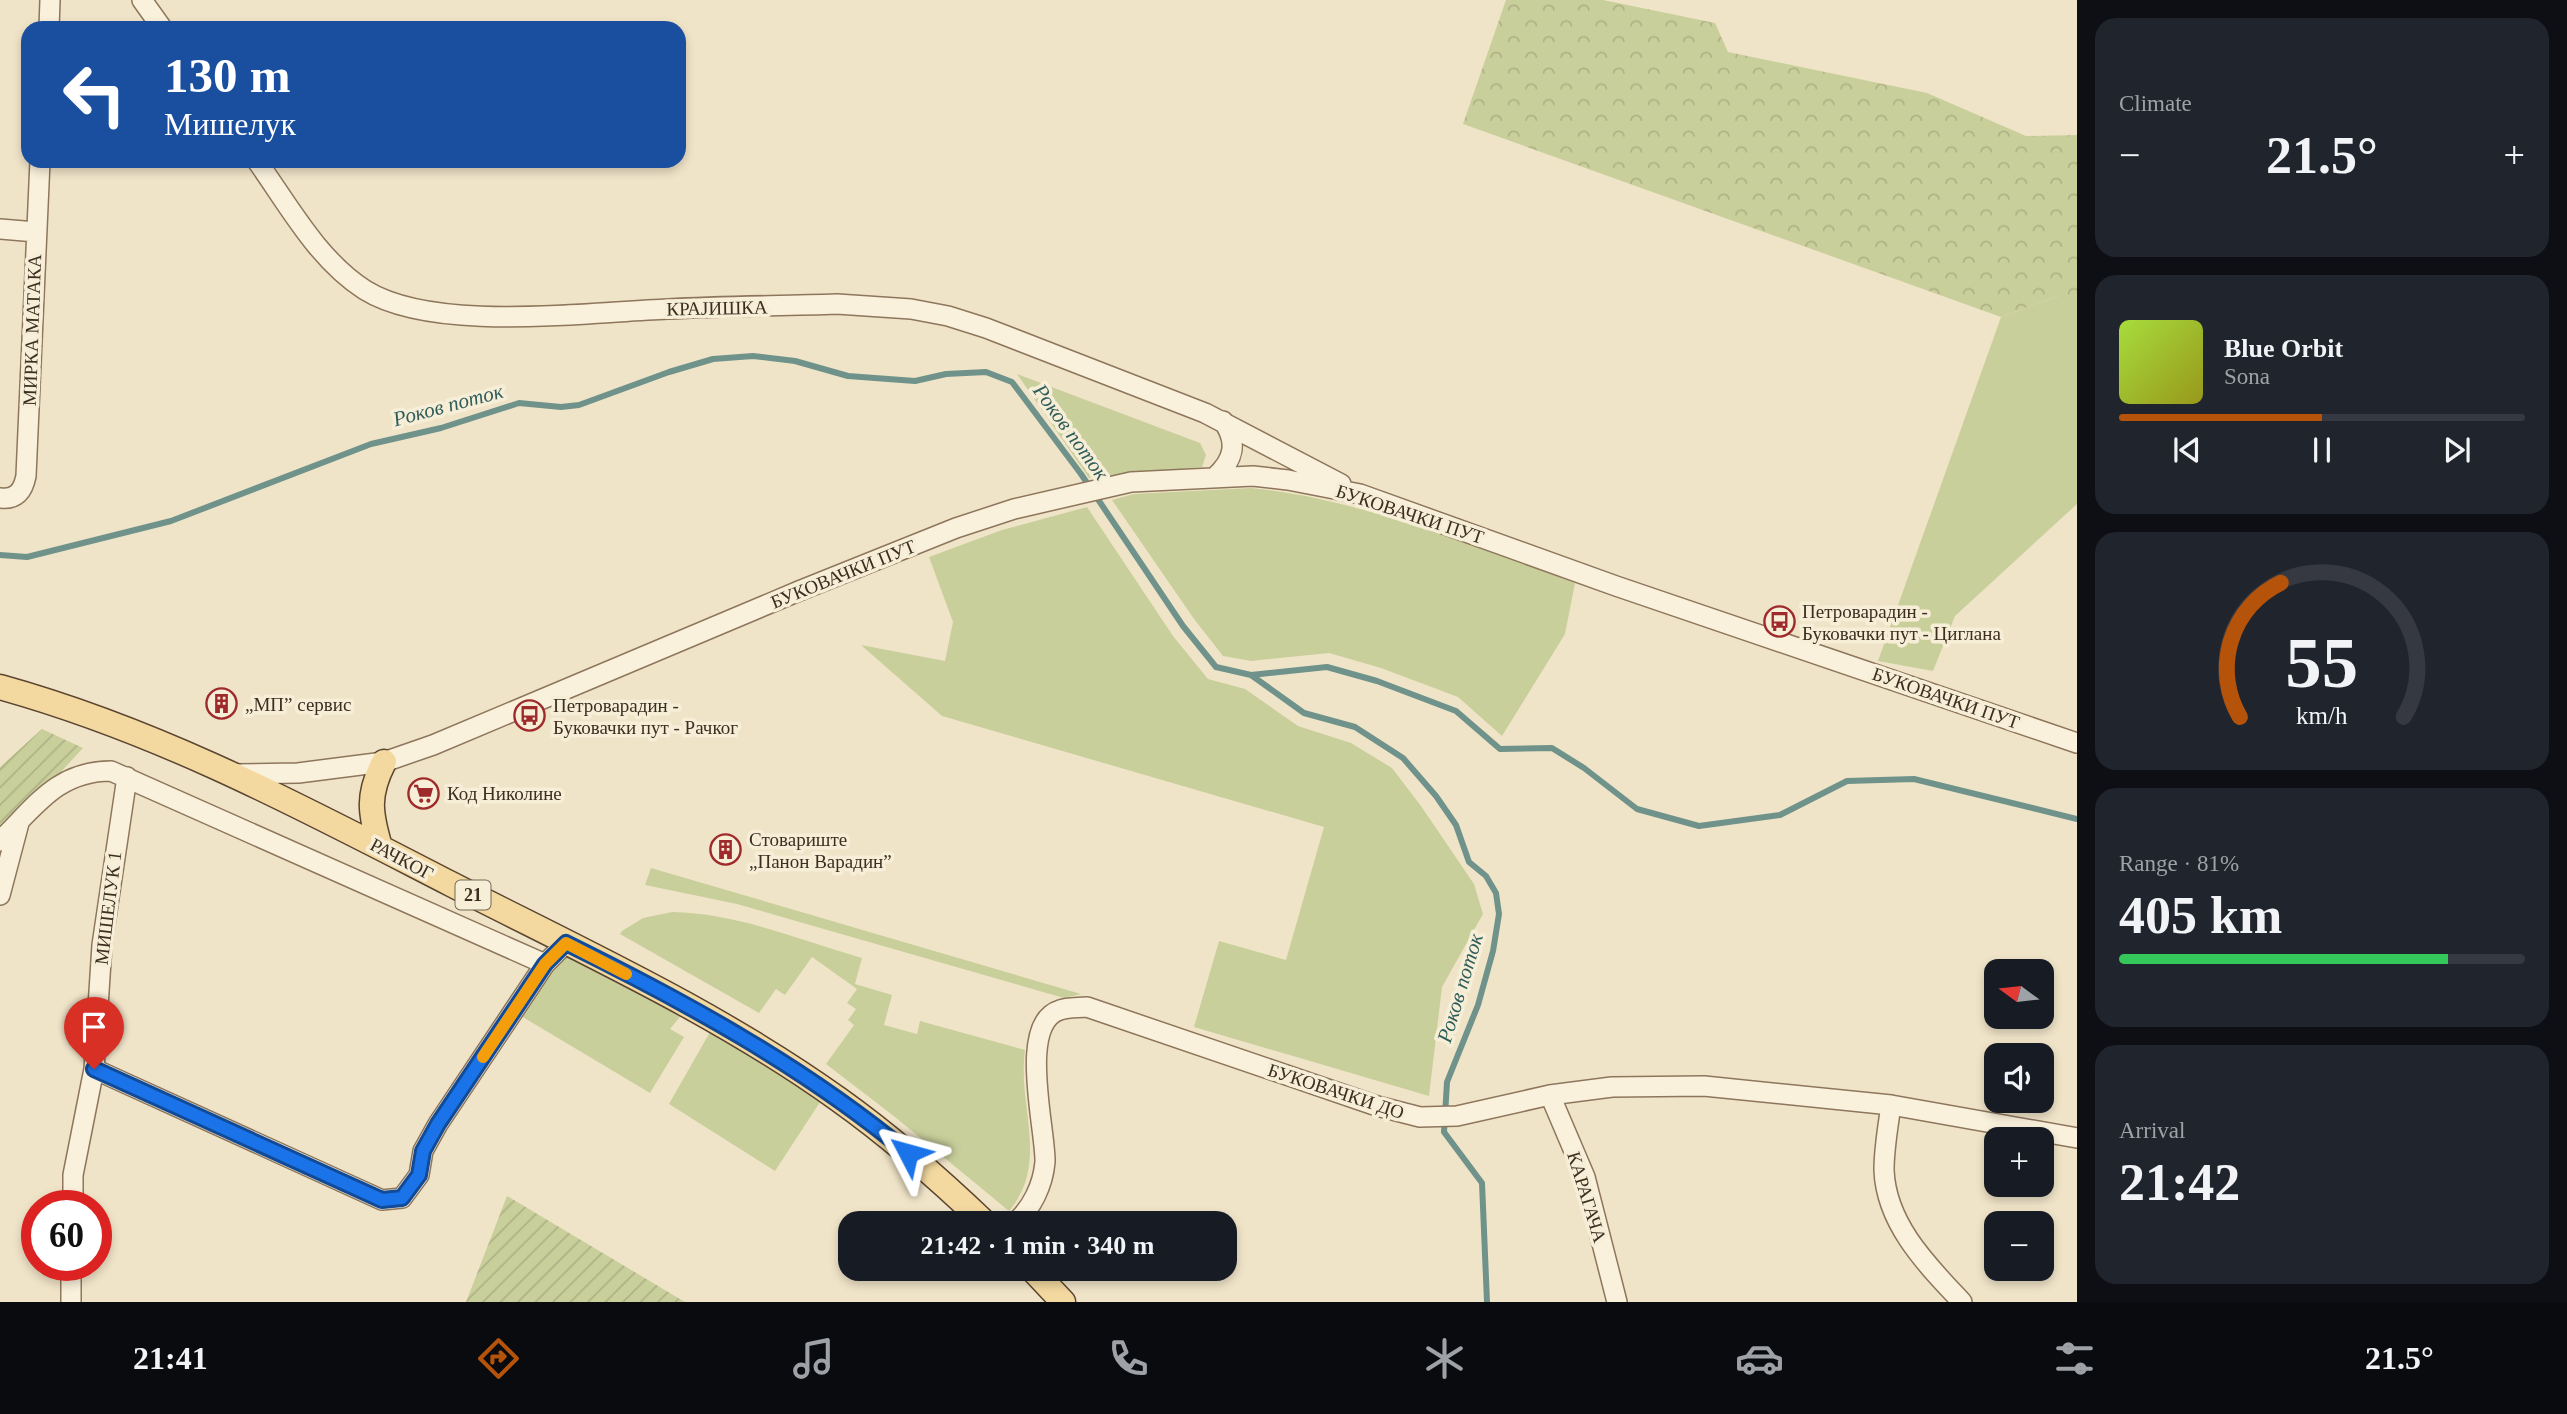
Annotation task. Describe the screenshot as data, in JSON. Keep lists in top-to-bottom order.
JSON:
{
  "streets": {
    "main road": ["РАЧКОГ", "21"],
    "street": [
      "КРАЈИШКА",
      "МИРКА МАТАКА",
      "БУКОВАЧКИ ПУТ",
      "МИШЕЛУК 1",
      "БУКОВАЧКИ ДО",
      "КАРАГАЧА"
    ]
  },
  "crossings": [
    ["КРАЈИШКА", "БУКОВАЧКИ ПУТ"],
    ["БУКОВАЧКИ ПУТ", "РАЧКОГ"],
    ["БУКОВАЧКИ ДО", "КАРАГАЧА"]
  ],
  "water": ["Роков поток"],
  "places": {
    "bus stop": ["Петроварадин - Буковачки пут - Циглана", "Петроварадин - Буковачки пут - Рачког"],
    "building": ["„МП” сервис", "Стовариште „Панон Варадин”"],
    "supermarket": ["Код Николине"]
  },
  "north": "left",
  "page": {
    "tile": [
      "Climate",
      ["Range · 81%", "405 km"],
      ["Arrival", "21:42"]
    ],
    "turn": ["130 m", "Мишелук"],
    "heat": ["−", "21.5°", "+"],
    "song": ["Blue Orbit", "Sona"],
    "map_buttons": ["+", "−"],
    "limit": "60",
    "trip": "21:42 · 1 min · 340 m",
    "tabs": ["21:41", "21.5°"],
    "gauge": ["55", "km/h"]
  }
}
